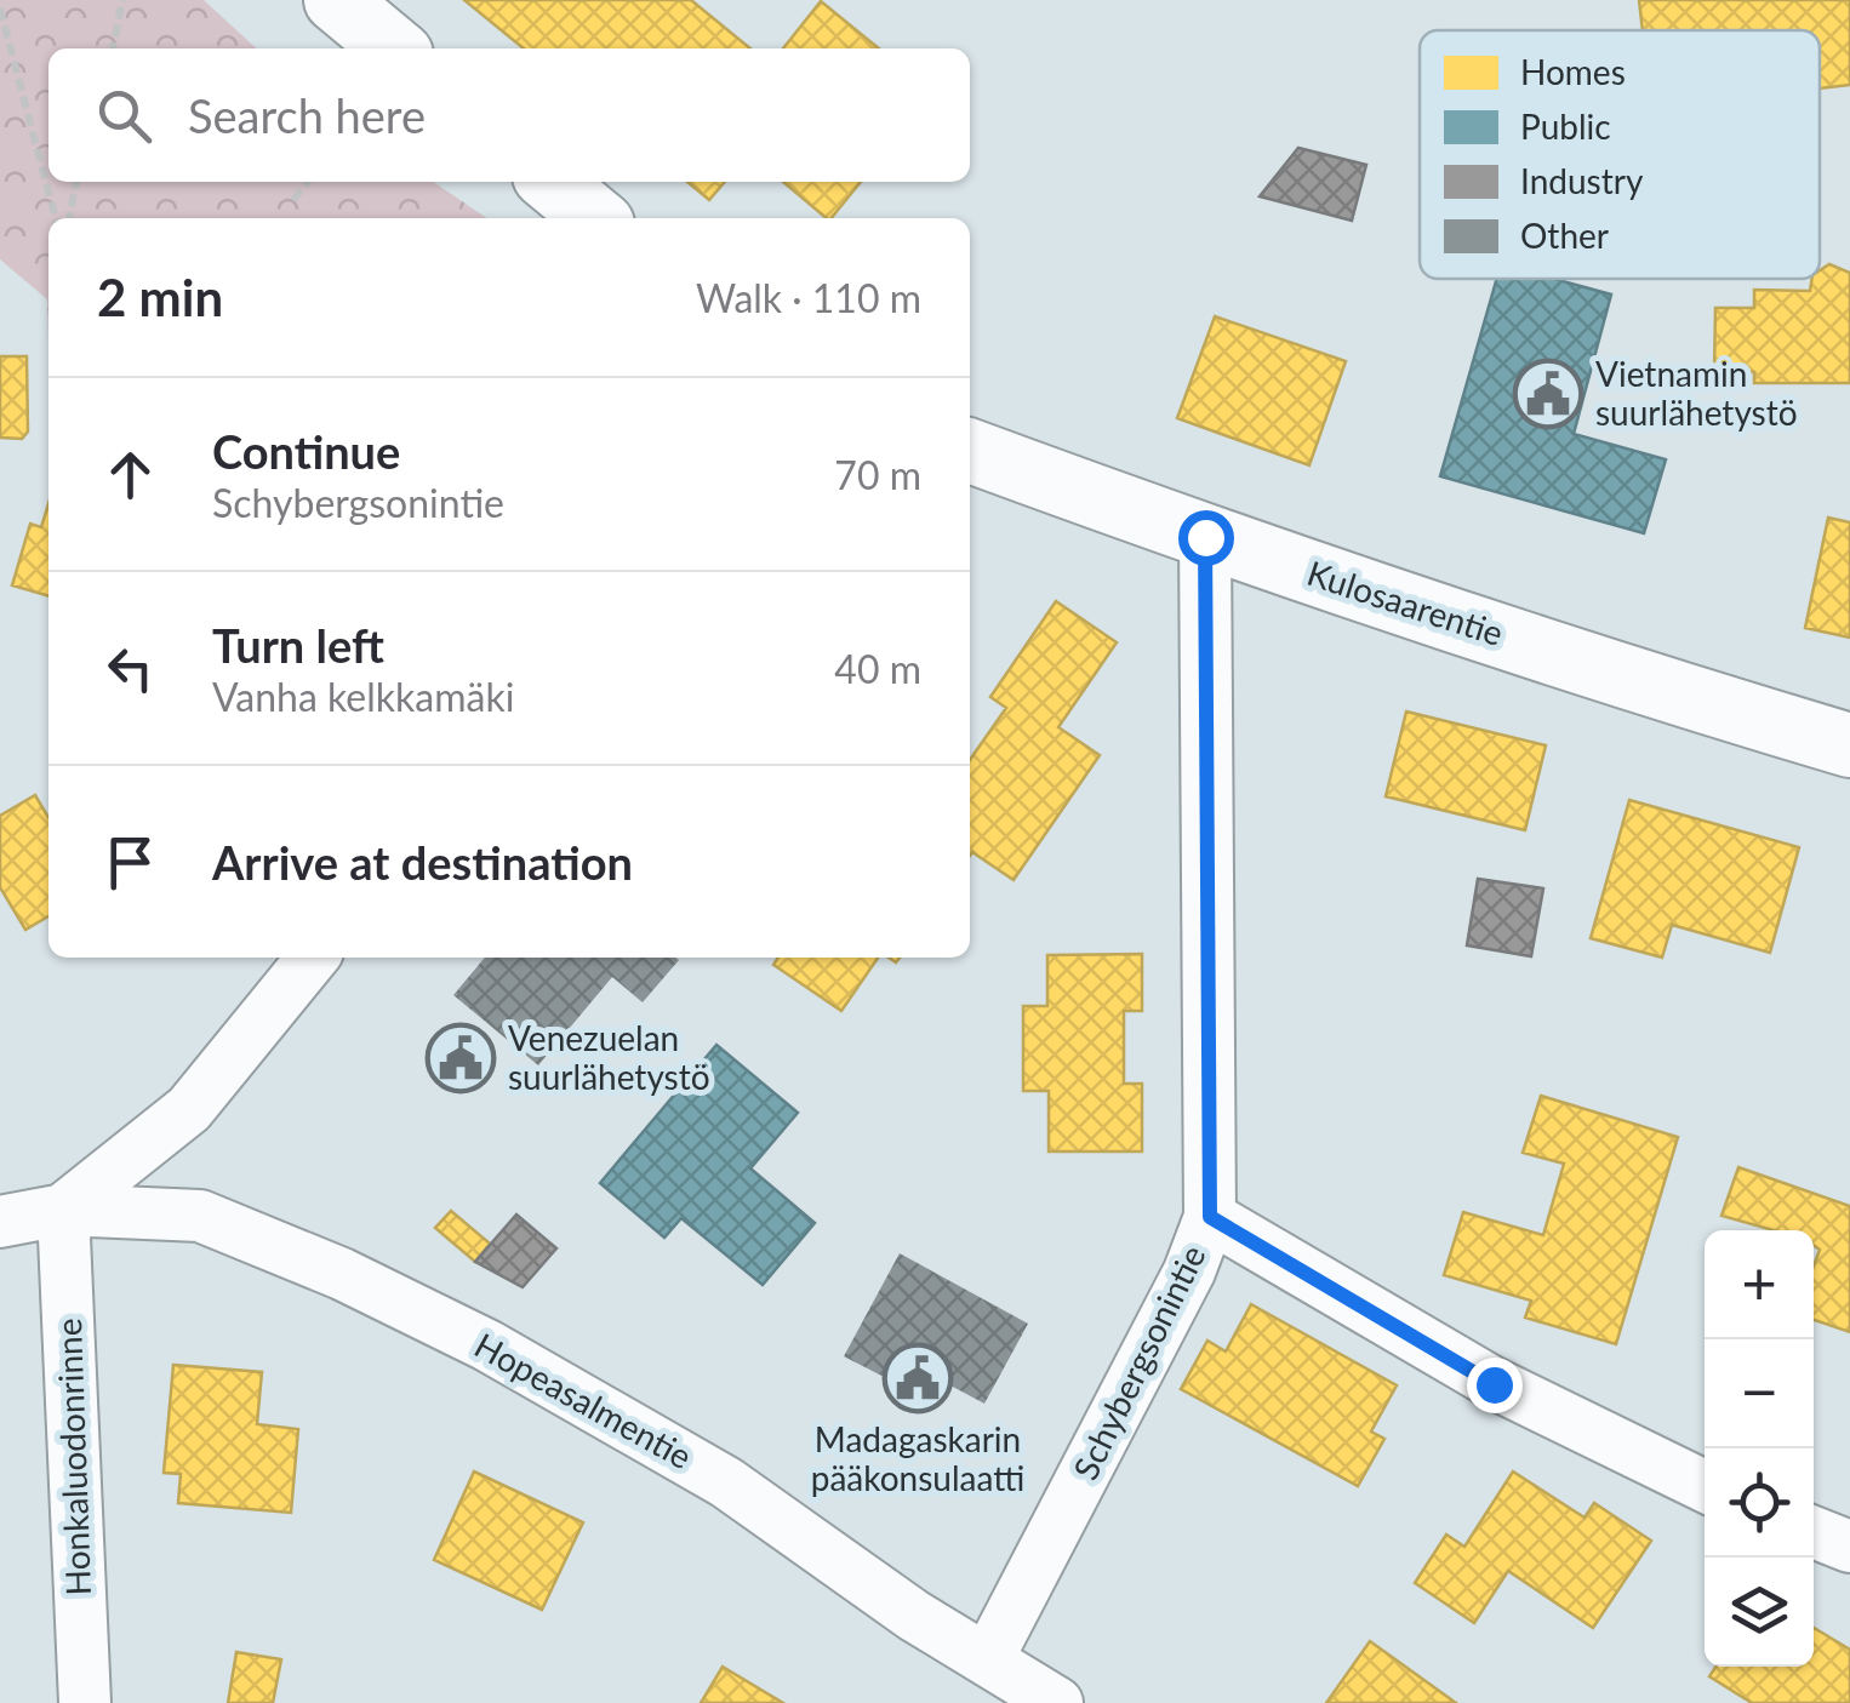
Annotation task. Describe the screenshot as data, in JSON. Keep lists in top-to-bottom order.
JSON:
{
  "streets": {
    "street": [
      "Kulosaarentie",
      "Schybergsonintie",
      "Hopeasalmentie",
      "Honkaluodonrinne"
    ]
  },
  "crossings": [
    ["Kulosaarentie", "Schybergsonintie"],
    ["Schybergsonintie", "Hopeasalmentie"],
    ["Hopeasalmentie", "Honkaluodonrinne"]
  ],
  "places": {
    "public building": ["Vietnamin suurlähetystö", "Venezuelan suurlähetystö", "Madagaskarin pääkonsulaatti"]
  },
  "legend": [
    "Homes",
    "Public",
    "Industry",
    "Other"
  ],
  "page": {
    "search": "Search here",
    "heading": ["2 min", "Walk · 110 m"],
    "list": [
      ["Continue", "Schybergsonintie", "70 m"],
      ["Turn left", "Vanha kelkkamäki", "40 m"],
      "Arrive at destination"
    ],
    "map_buttons": ["+", "−"]
  }
}
